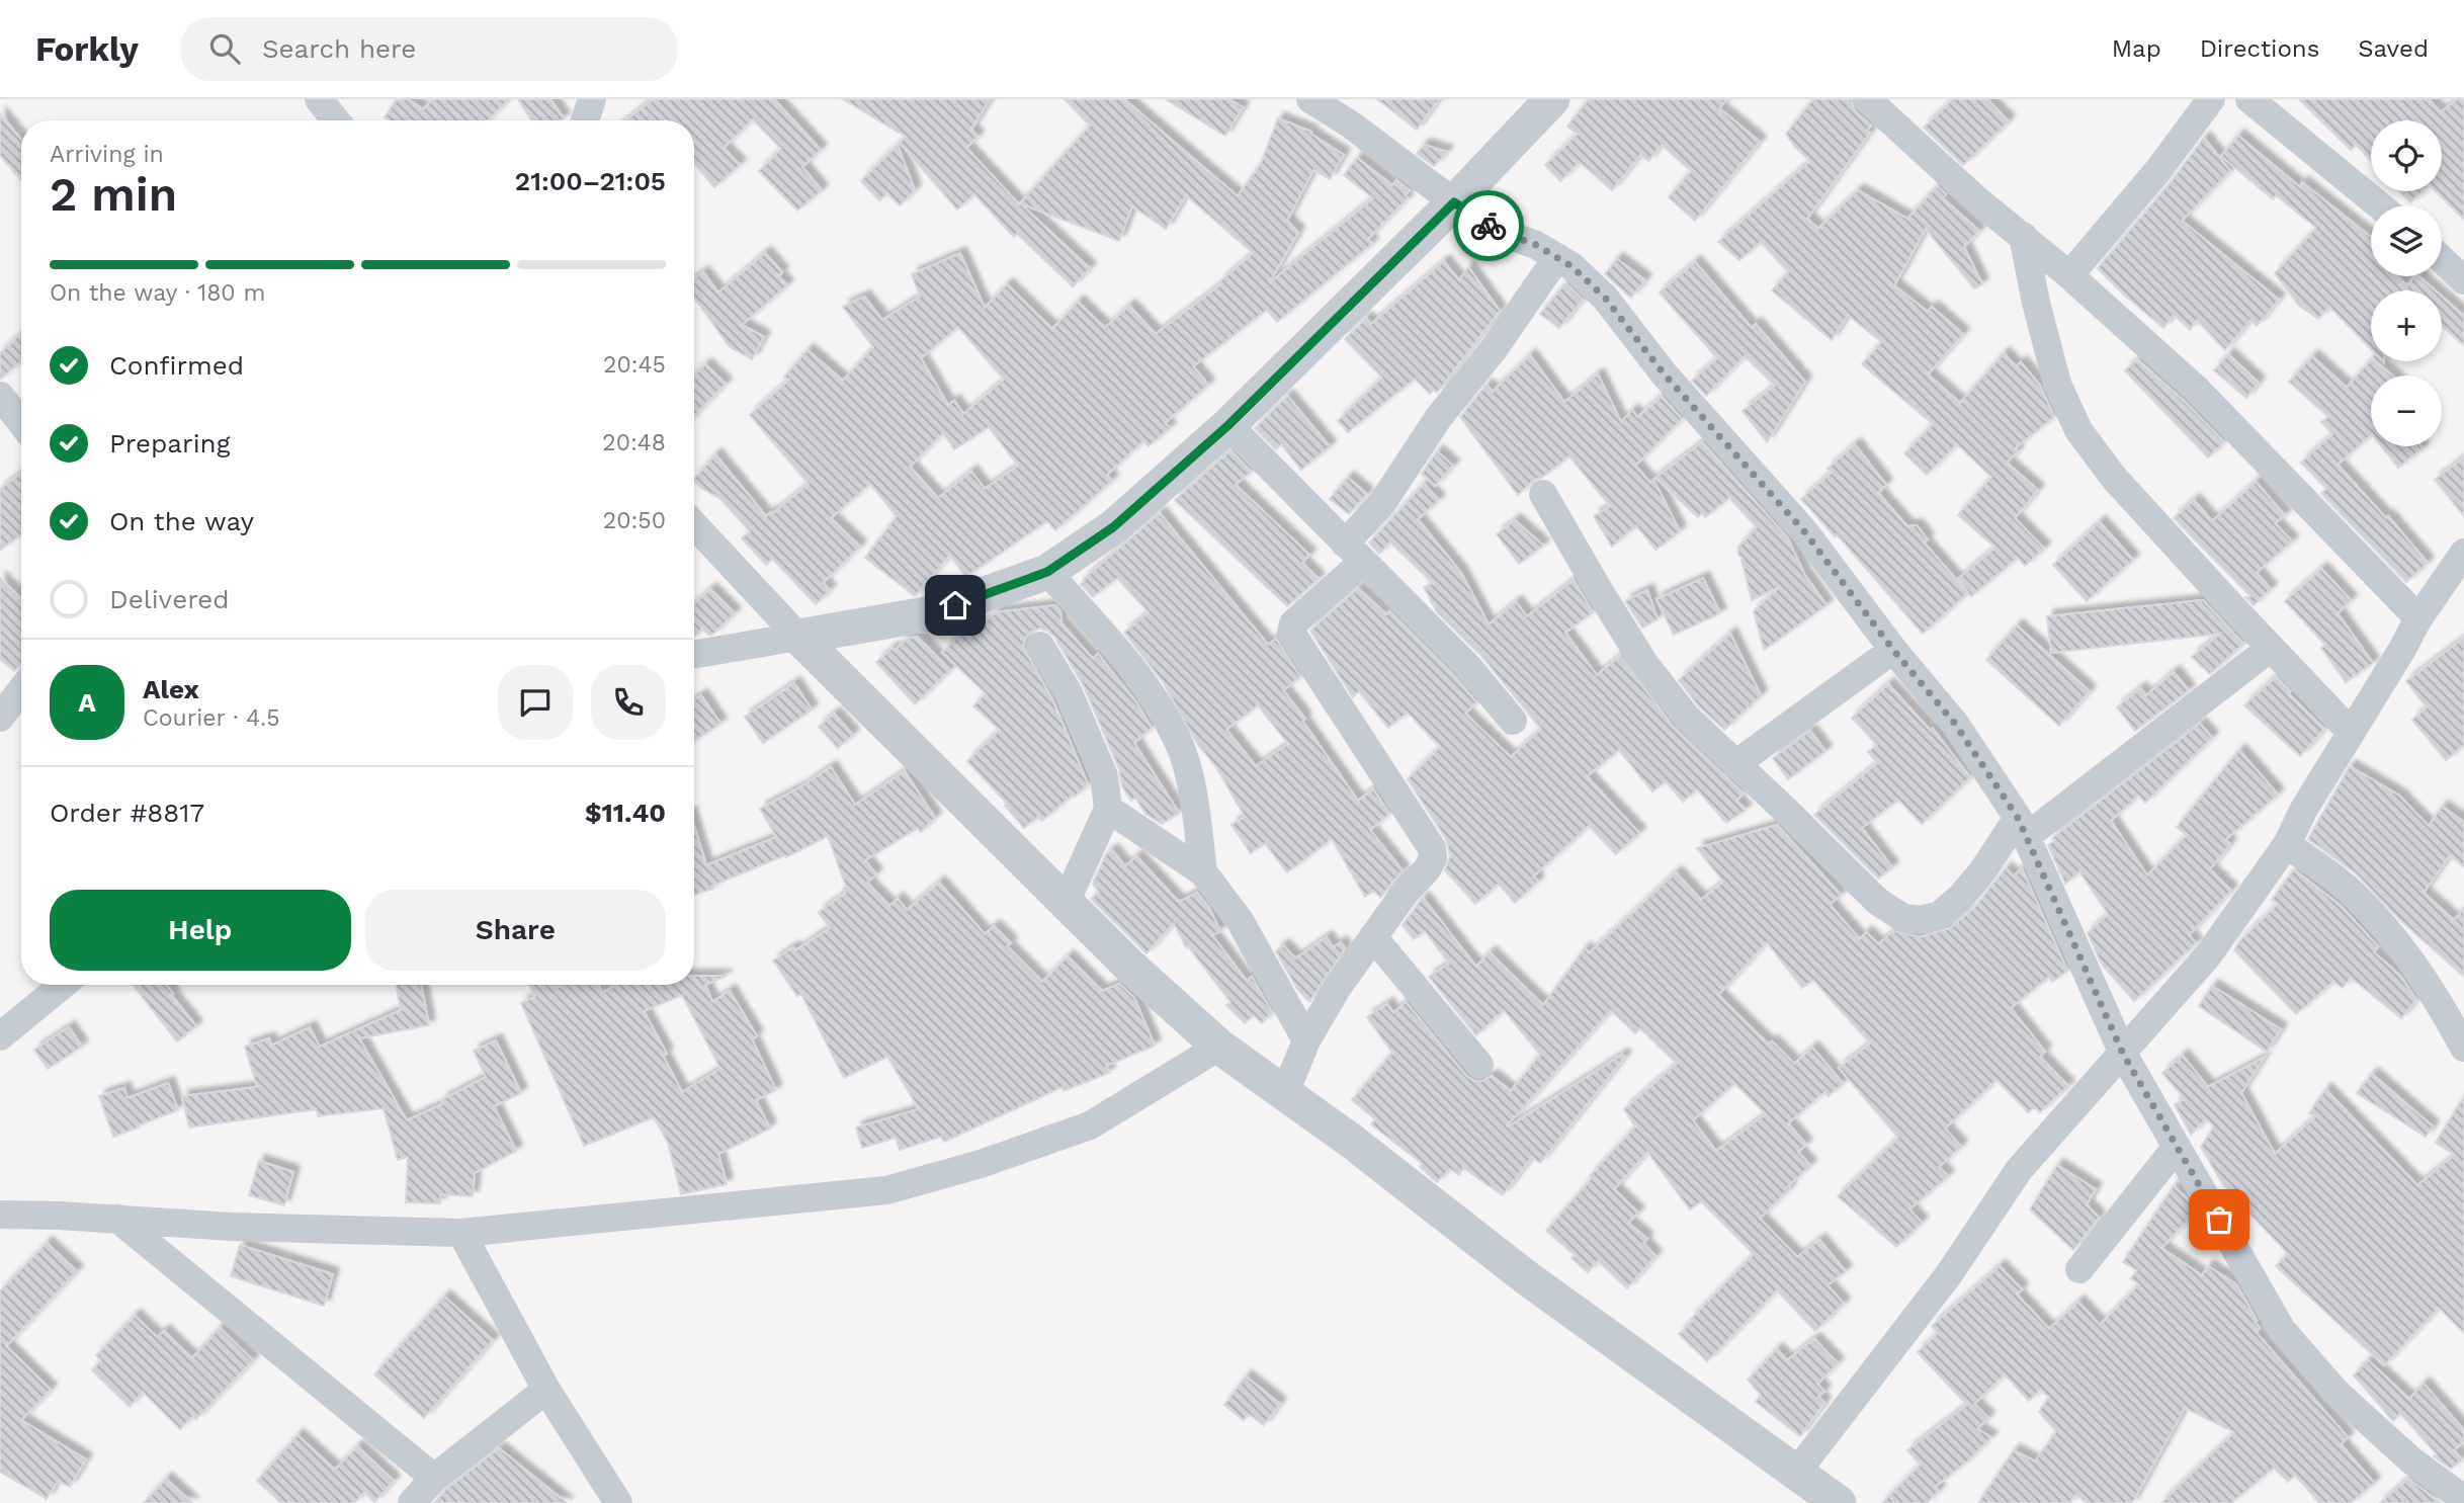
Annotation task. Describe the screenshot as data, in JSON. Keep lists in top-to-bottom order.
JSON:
{
  "page": {
    "header": "Forkly",
    "search": "Search here",
    "nav": ["Map", "Directions", "Saved"],
    "map_buttons": ["+", "−"],
    "heading": ["2 min", "Arriving in", "21:00–21:05"],
    "panel": [
      "Alex",
      "Courier · 4.5",
      "Order #8817",
      "$11.40"
    ],
    "bar": "On the way · 180 m",
    "list": [
      ["Confirmed", "20:45"],
      ["Preparing", "20:48"],
      ["On the way", "20:50"],
      "Delivered"
    ],
    "round": "A",
    "buttons": ["Help", "Share"]
  }
}
